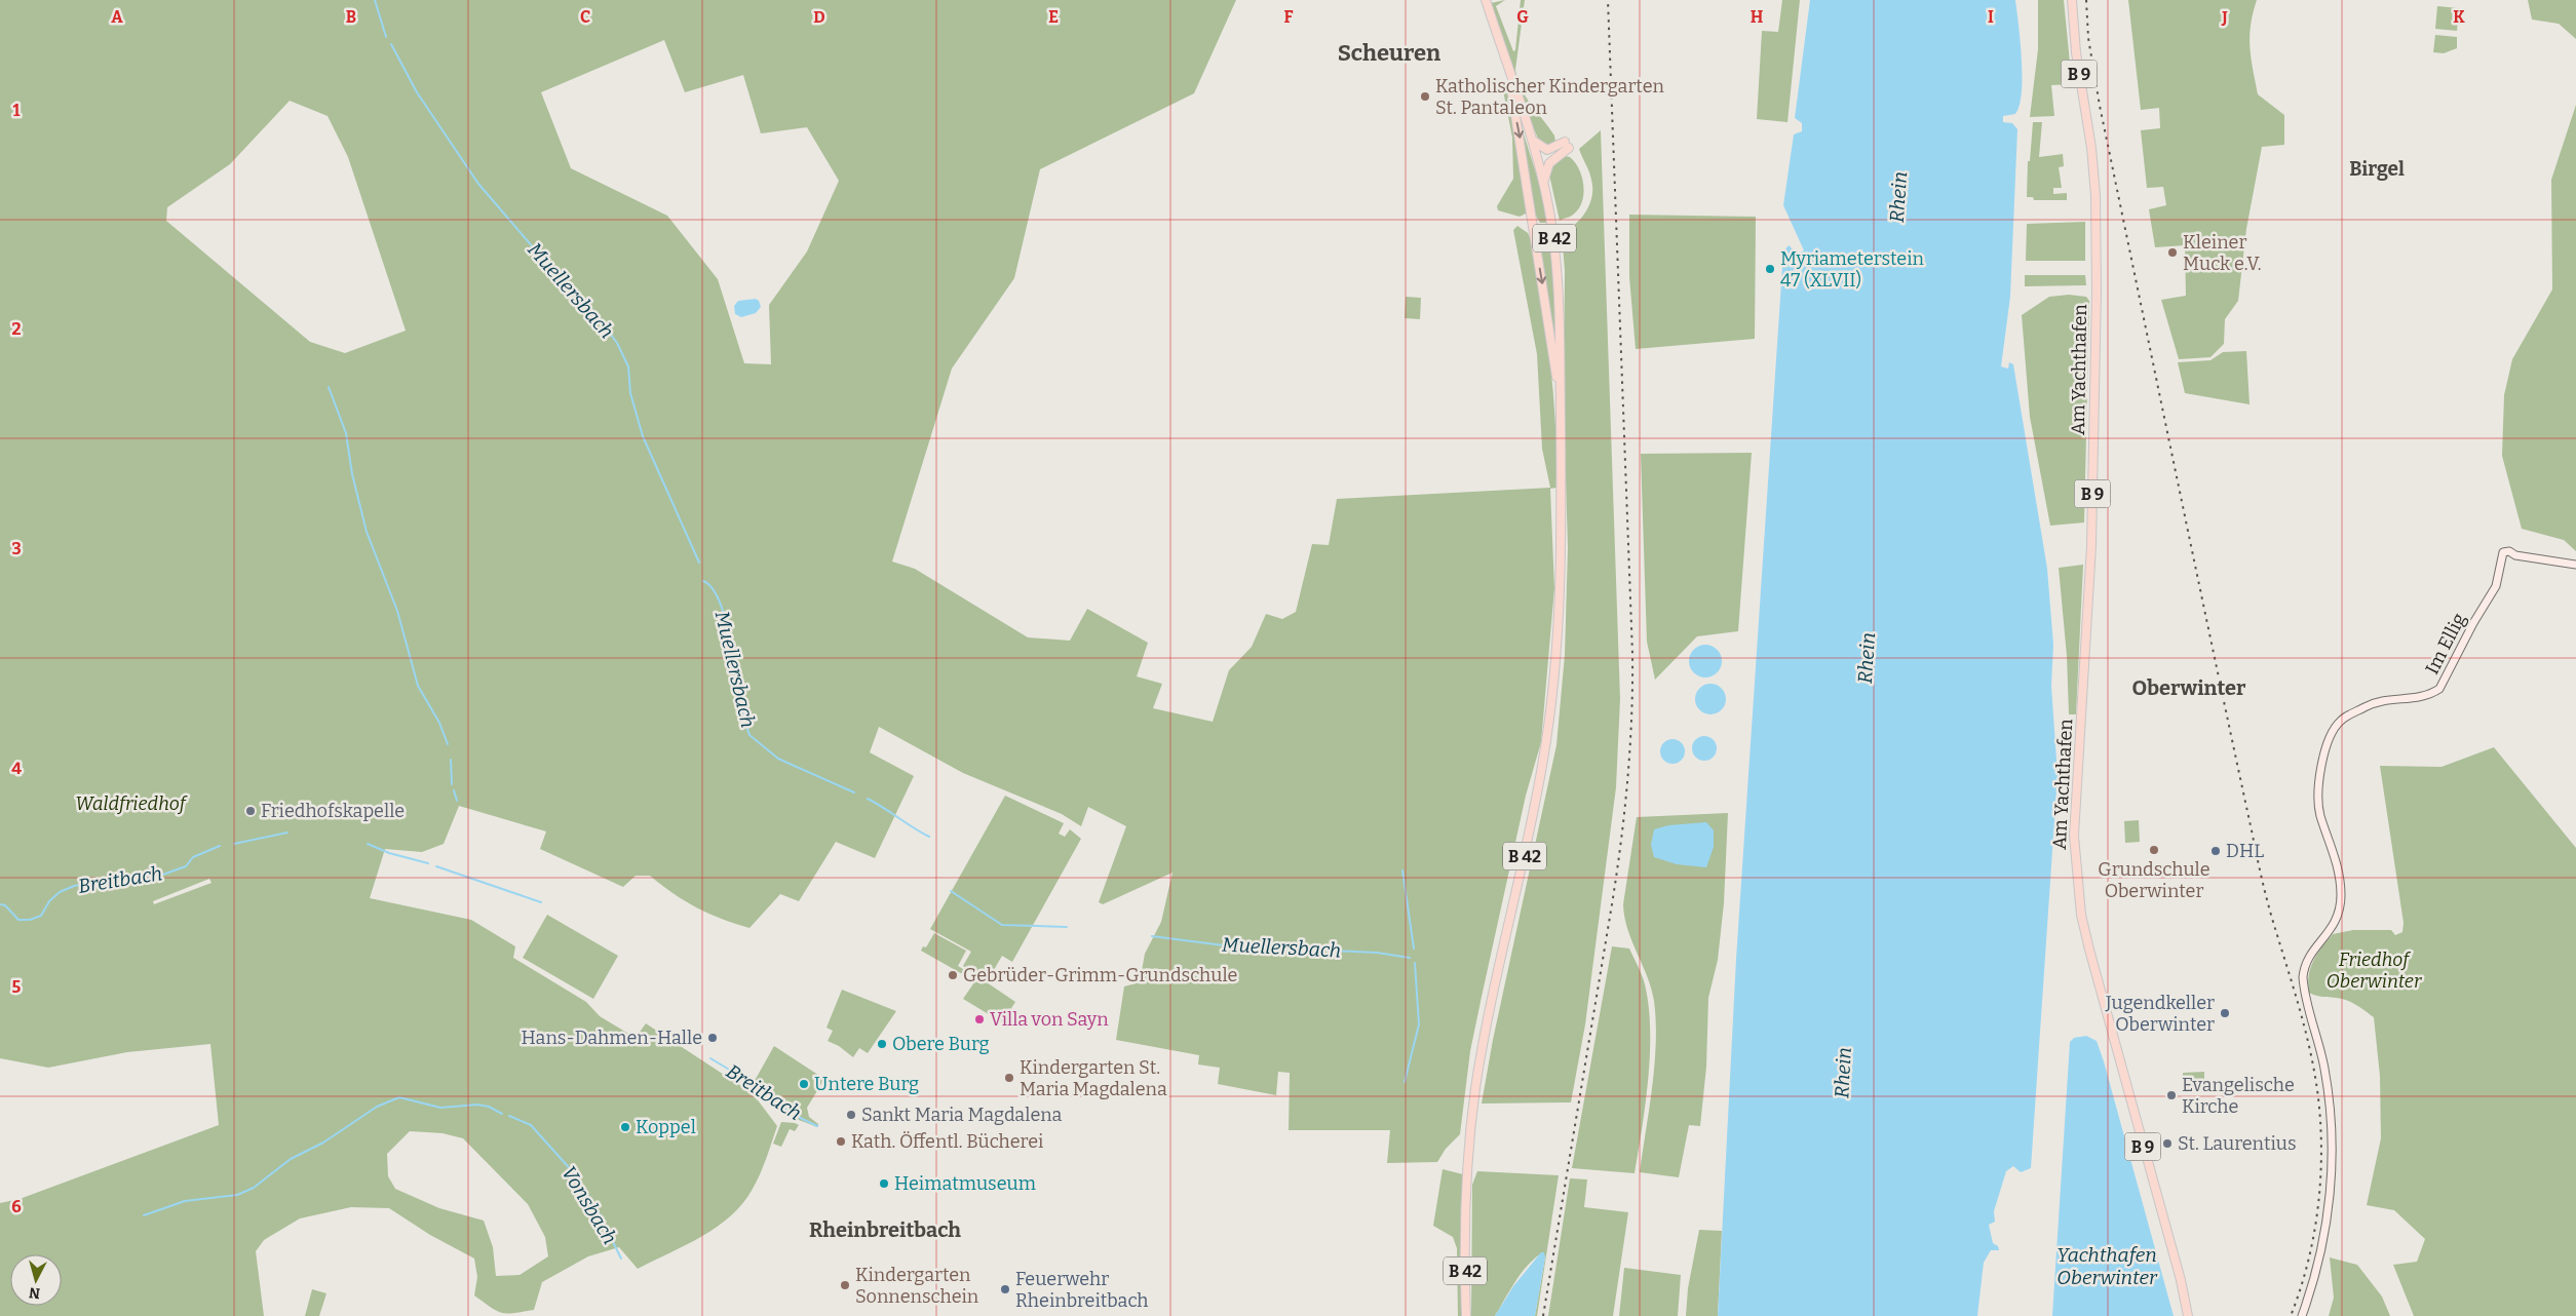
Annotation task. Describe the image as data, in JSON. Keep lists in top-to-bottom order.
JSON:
{
  "streets": {
    "main road": ["B 9", "B 42", "Am Yachthafen"],
    "street": ["Im Ellig"]
  },
  "districts": [
    "Scheuren",
    "Birgel",
    "Oberwinter",
    "Rheinbreitbach"
  ],
  "water": [
    "Rhein",
    "Muellersbach",
    "Breitbach",
    "Vonsbach",
    "Yachthafen Oberwinter"
  ],
  "parks": ["Waldfriedhof", "Friedhof Oberwinter"],
  "places": [
    "Katholischer Kindergarten St. Pantaleon",
    "Kleiner Muck e.V.",
    "Myriameterstein 47 (XLVII)",
    "Friedhofskapelle",
    "Grundschule Oberwinter",
    "DHL",
    "Gebrüder-Grimm-Grundschule",
    "Jugendkeller Oberwinter",
    "Villa von Sayn",
    "Hans-Dahmen-Halle",
    "Obere Burg",
    "Kindergarten St. Maria Magdalena",
    "Untere Burg",
    "Evangelische Kirche",
    "Sankt Maria Magdalena",
    "Koppel",
    "Kath. Öffentl. Bücherei",
    "St. Laurentius",
    "Heimatmuseum",
    "Kindergarten Sonnenschein",
    "Feuerwehr Rheinbreitbach"
  ],
  "north": "bottom",
  "grid": {
    "columns": [
      "A",
      "B",
      "C",
      "D",
      "E",
      "F",
      "G",
      "H",
      "I",
      "J",
      "K"
    ],
    "rows": [
      "1",
      "2",
      "3",
      "4",
      "5",
      "6"
    ]
  }
}
